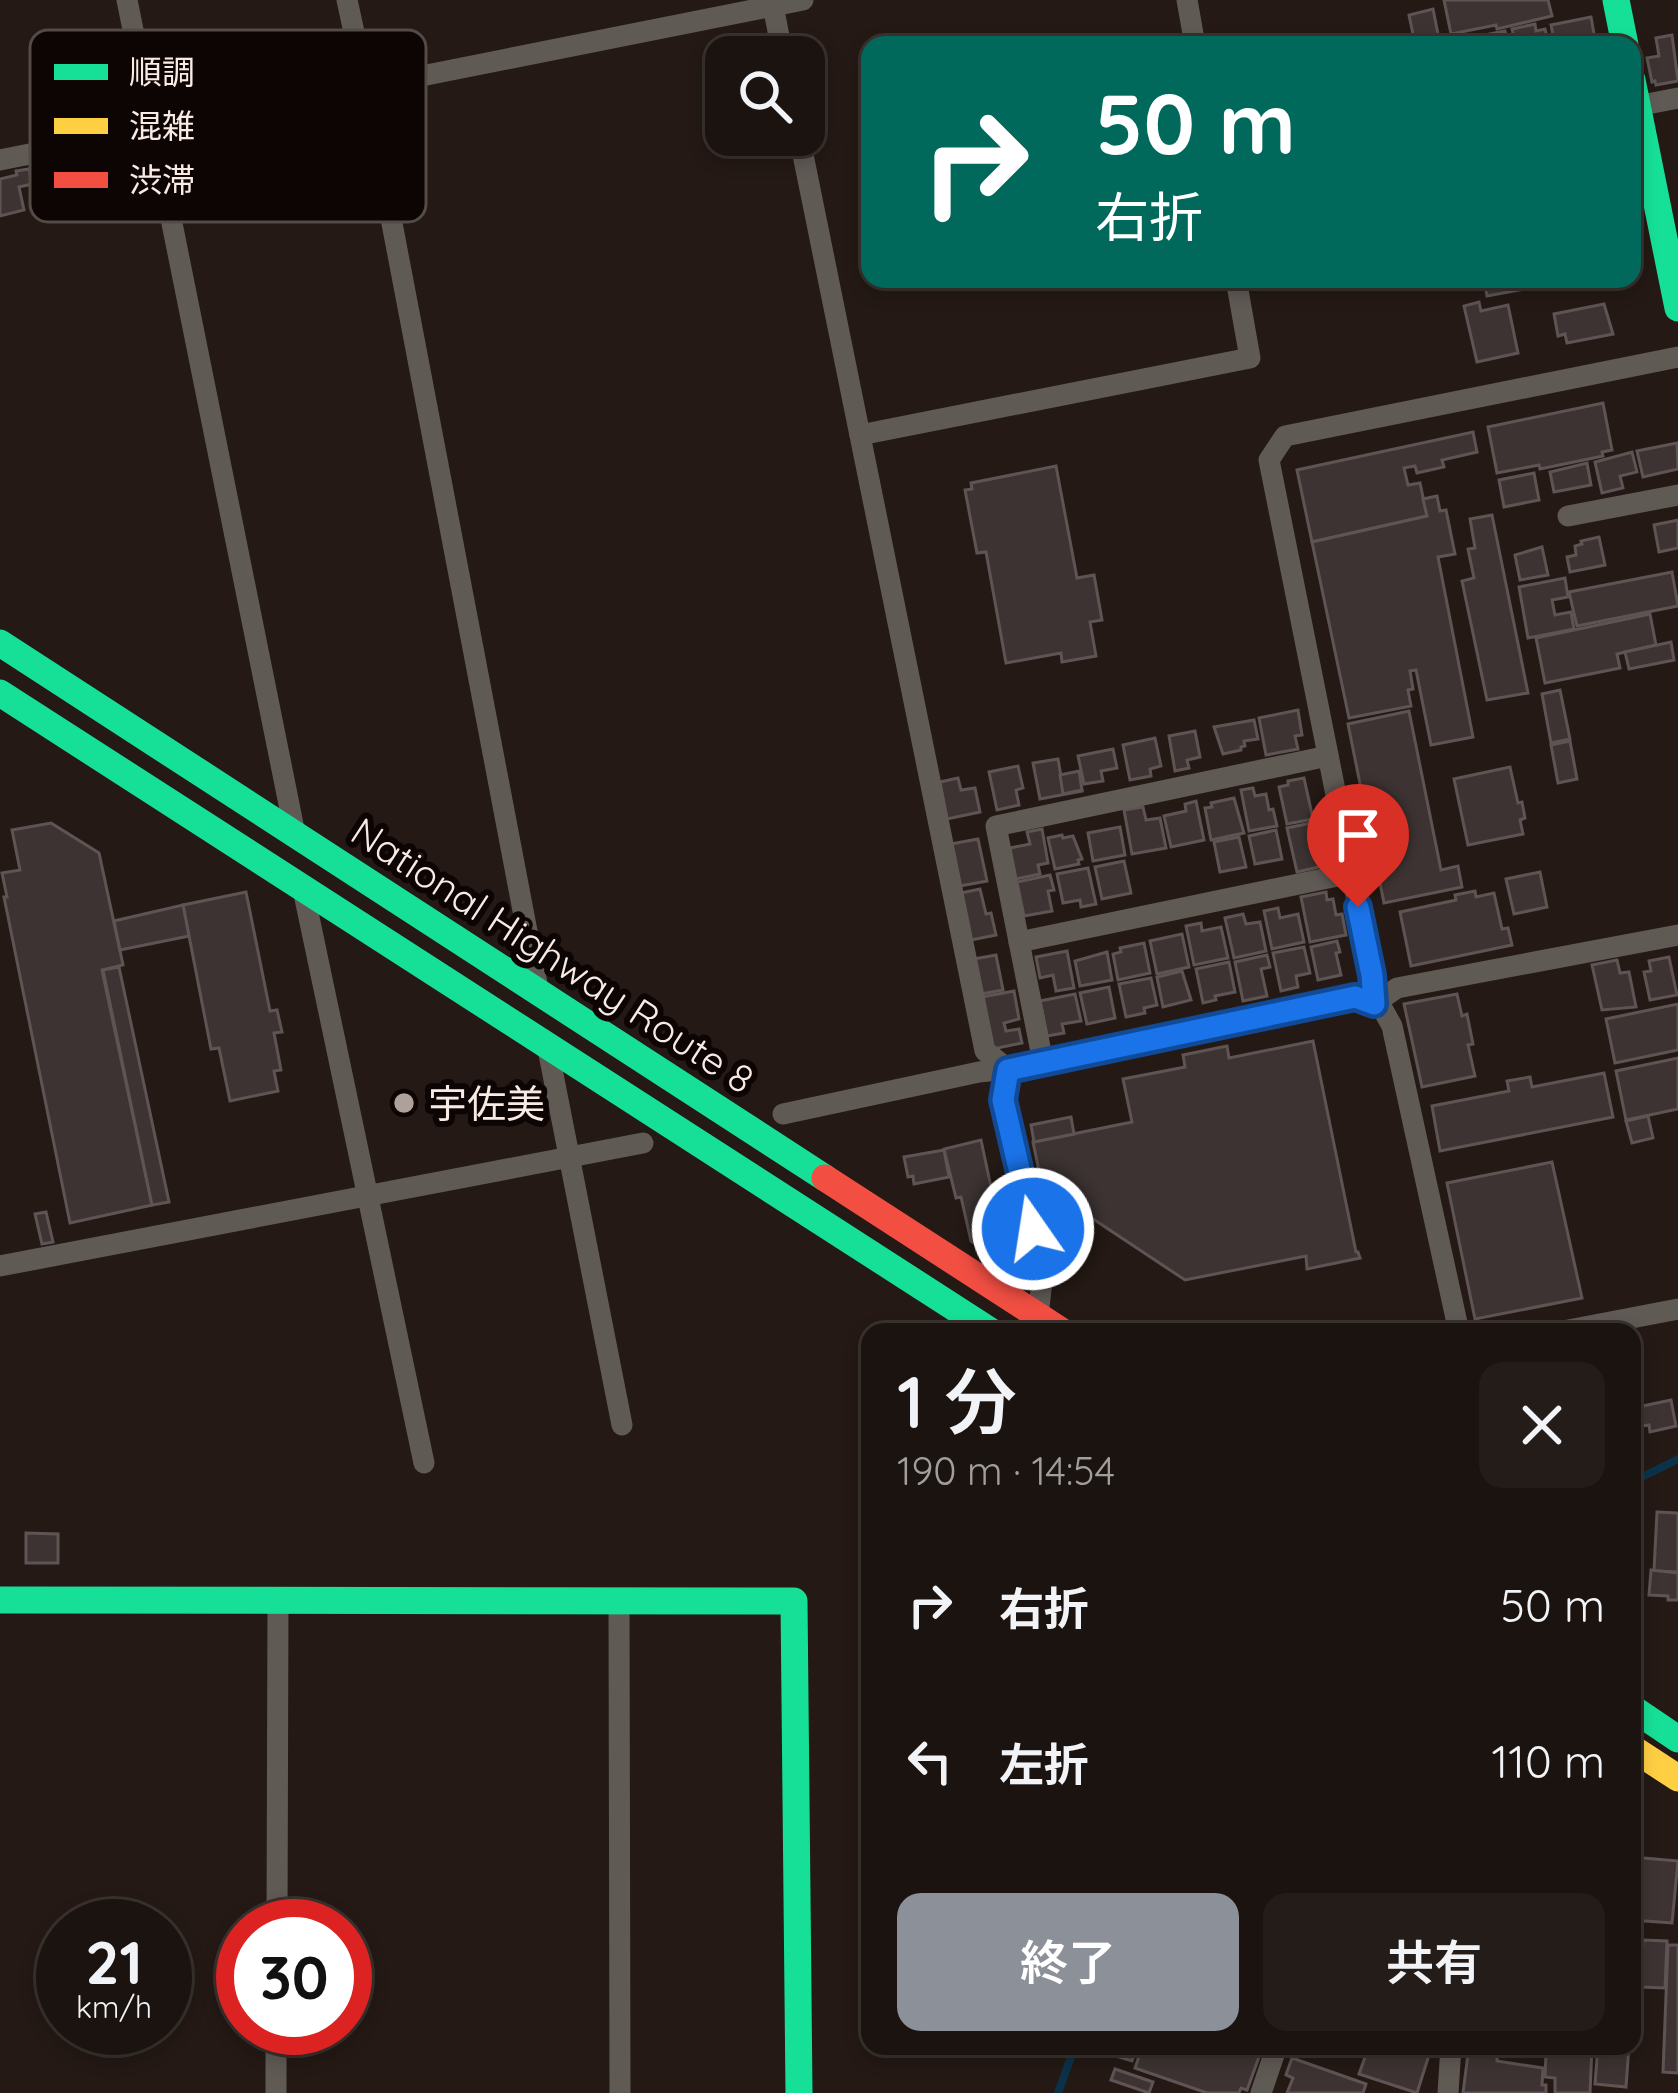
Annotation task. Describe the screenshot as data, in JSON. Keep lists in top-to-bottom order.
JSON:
{
  "streets": {
    "main road": ["National Highway Route 8"]
  },
  "places": ["宇佐美"],
  "legend": ["順調", "混雑", "渋滞"],
  "page": {
    "turn": ["50 m", "右折"],
    "heading": ["1 分", "190 m · 14:54"],
    "list": [
      {
        "name": "右折",
        "value": "50 m"
      },
      {
        "name": "左折",
        "value": "110 m"
      }
    ],
    "buttons": ["終了", "共有"],
    "speed": "21 km/h",
    "limit": "30"
  }
}
